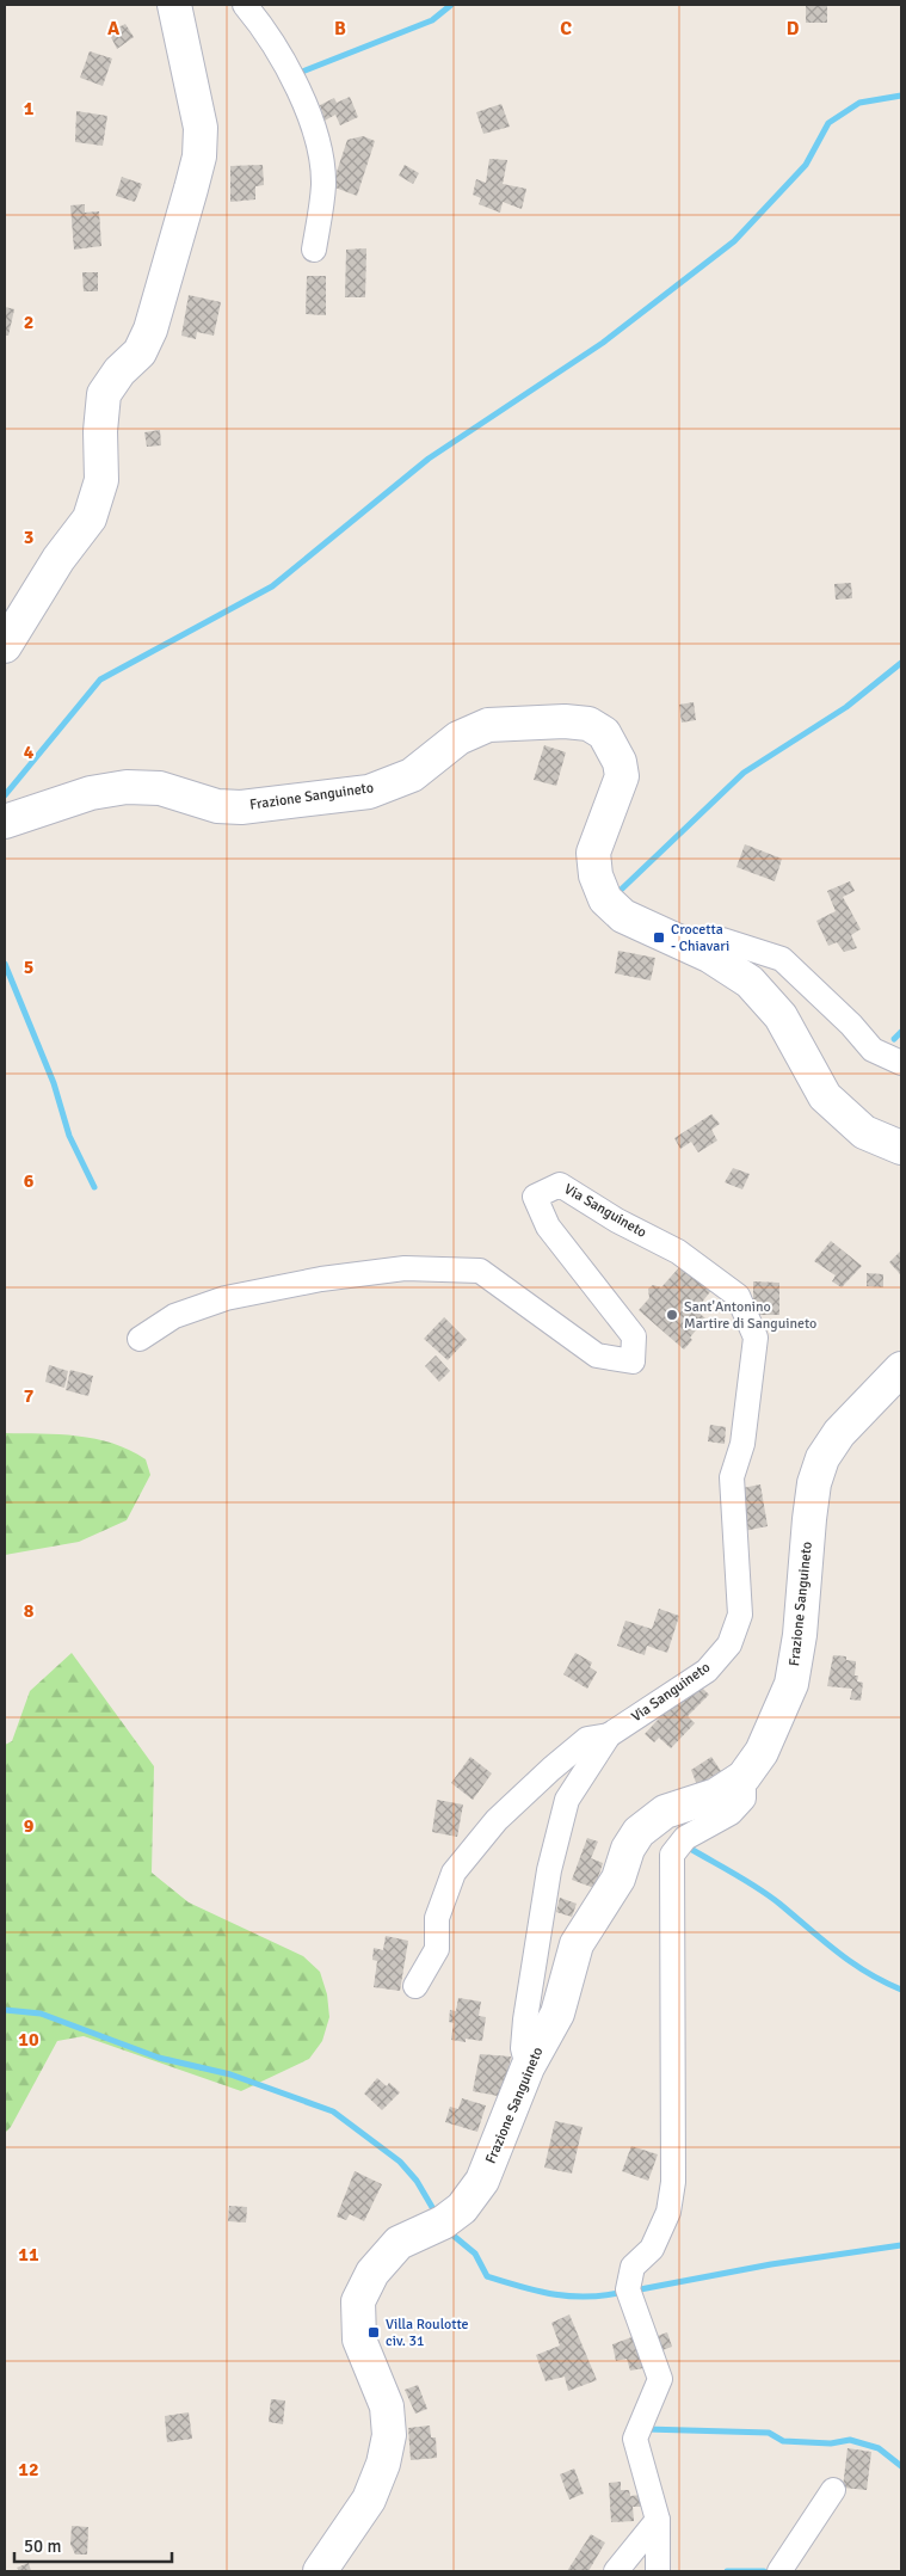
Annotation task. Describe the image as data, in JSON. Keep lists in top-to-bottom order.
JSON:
{
  "streets": {
    "street": ["Frazione Sanguineto", "Via Sanguineto"]
  },
  "crossings": [
    ["Frazione Sanguineto", "Via Sanguineto"]
  ],
  "places": {
    "transit": ["Crocetta - Chiavari", "Villa Roulotte civ. 31"],
    "other": ["Sant'Antonino Martire di Sanguineto"]
  },
  "scale_bar": "50 m",
  "grid": {
    "columns": [
      "A",
      "B",
      "C",
      "D"
    ],
    "rows": [
      "1",
      "2",
      "3",
      "4",
      "5",
      "6",
      "7",
      "8",
      "9",
      "10",
      "11",
      "12"
    ]
  }
}
